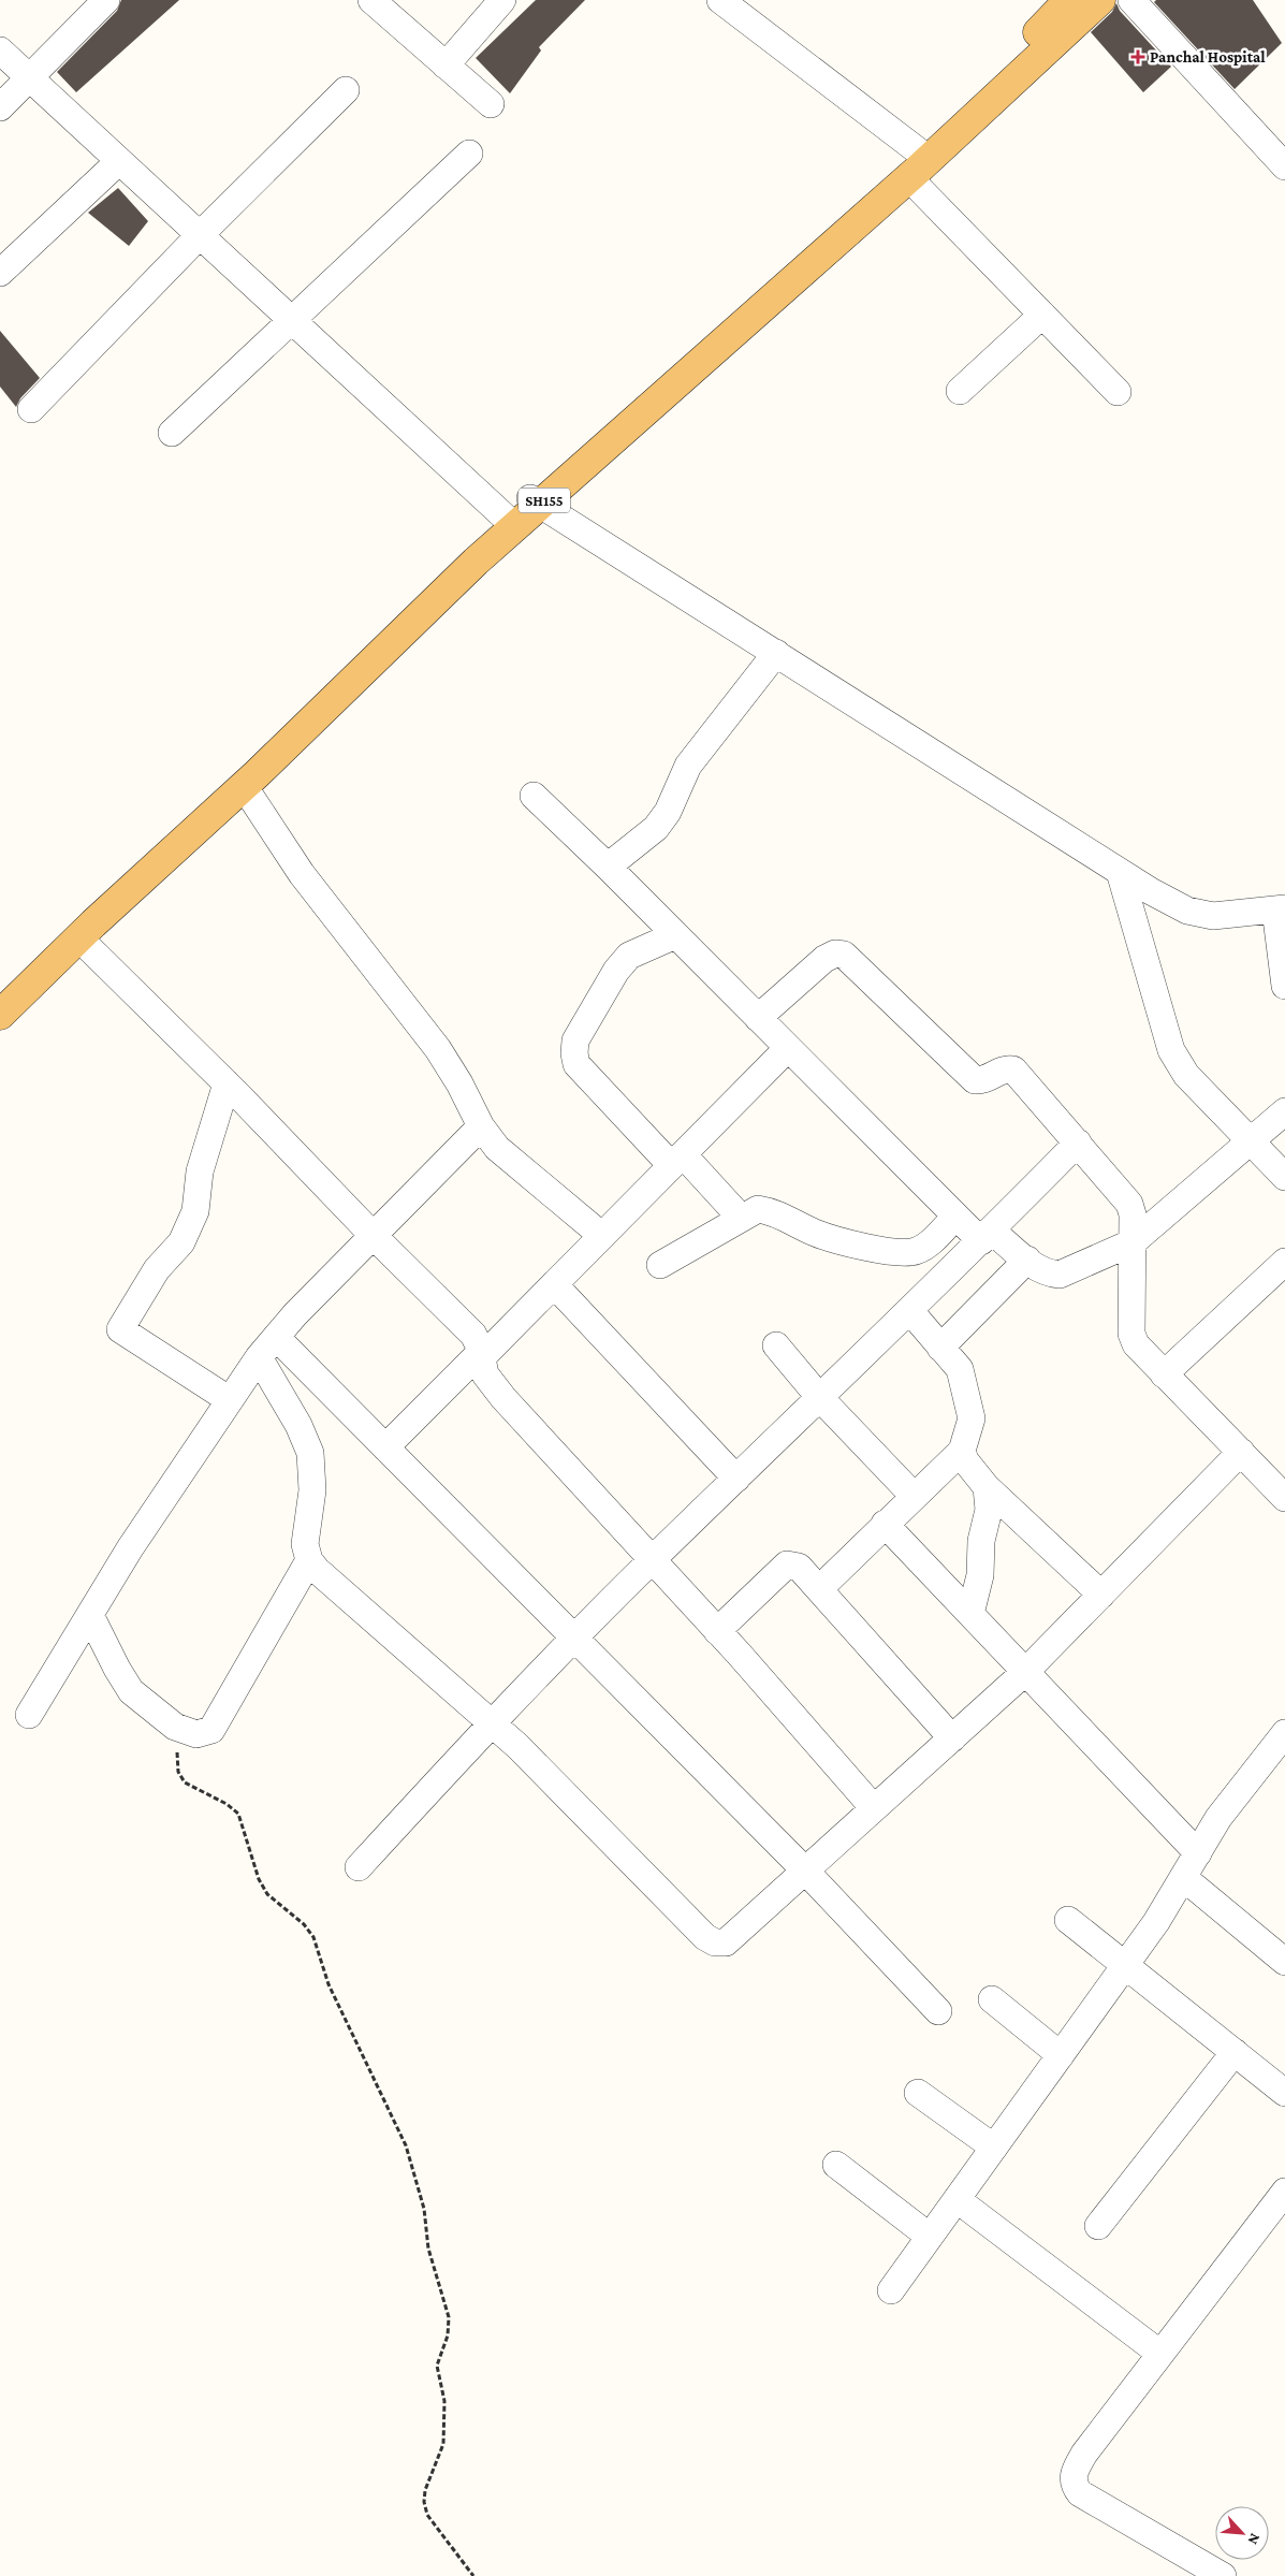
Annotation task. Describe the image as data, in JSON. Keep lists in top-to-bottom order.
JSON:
{
  "streets": {
    "main road": ["SH155"]
  },
  "places": {
    "health": ["Panchal Hospital"]
  },
  "north": "bottom right"
}
